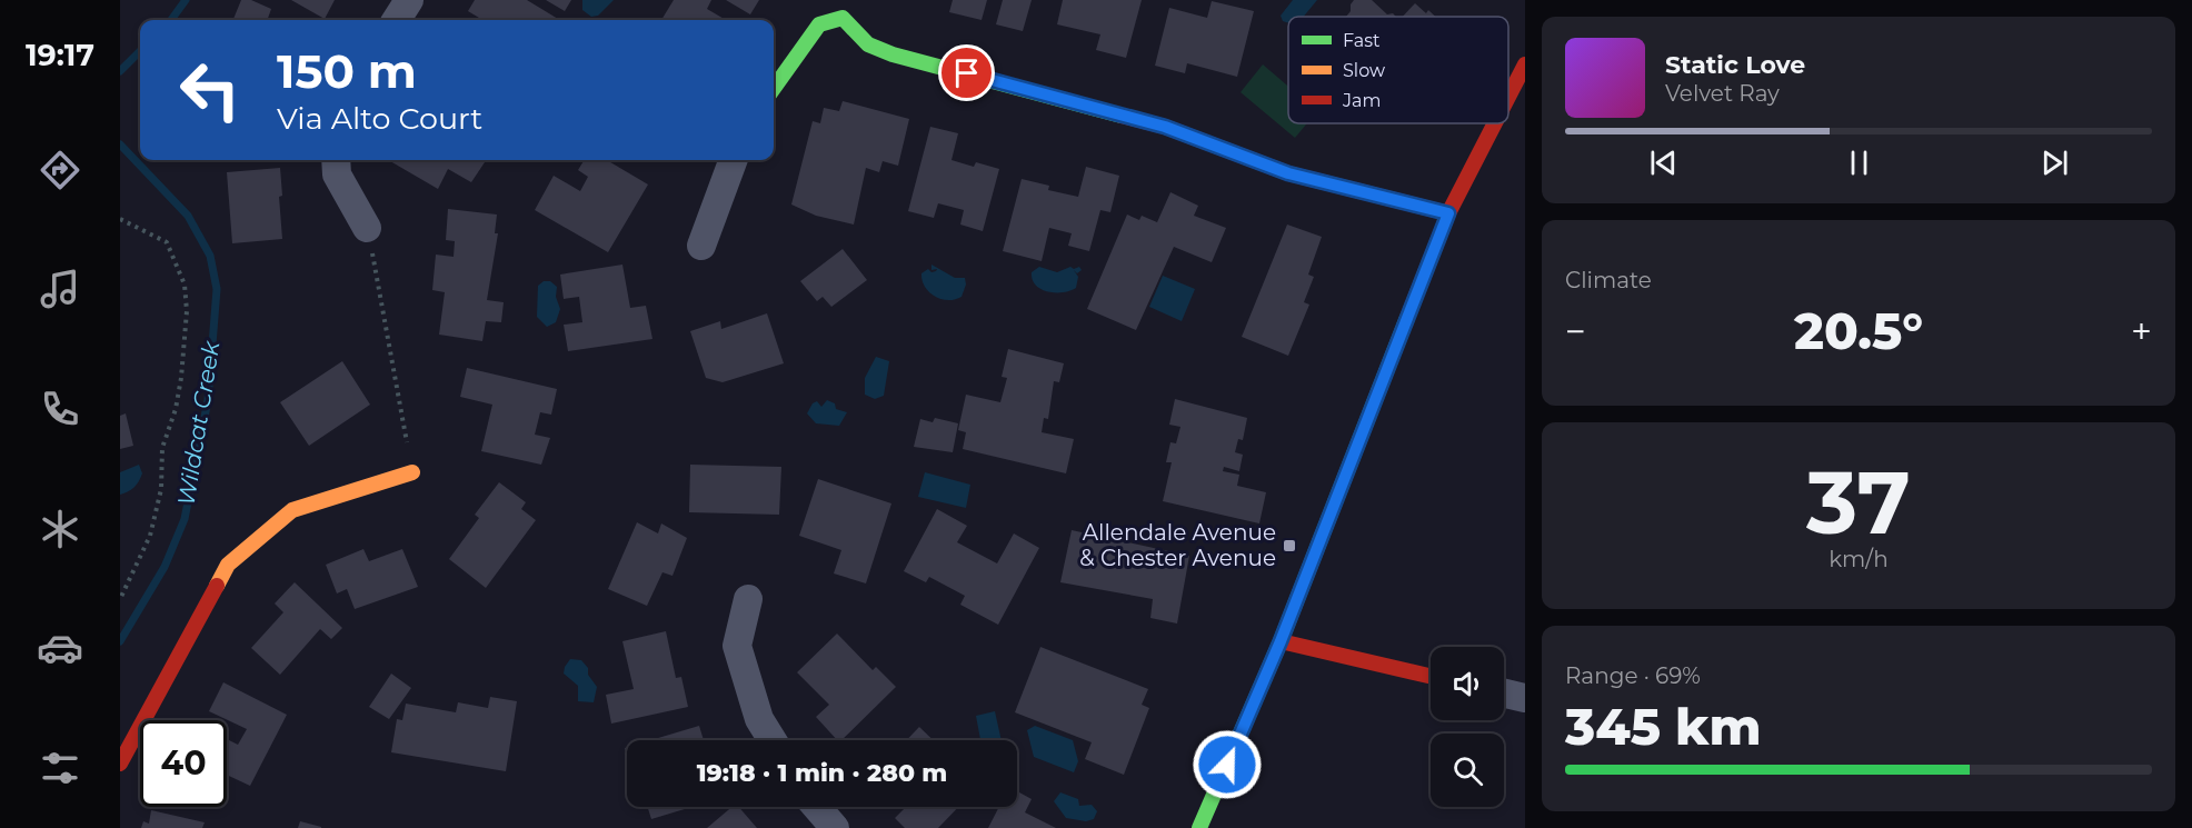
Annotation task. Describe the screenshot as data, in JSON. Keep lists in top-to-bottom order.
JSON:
{
  "water": ["Wildcat Creek"],
  "places": {
    "transit": ["Allendale Avenue & Chester Avenue"]
  },
  "legend": ["Fast", "Slow", "Jam"],
  "page": {
    "tabs": "19:17",
    "turn": ["150 m", "Via Alto Court"],
    "song": ["Static Love", "Velvet Ray"],
    "tile": [
      "Climate",
      ["37", "km/h"],
      ["Range · 69%", "345 km"]
    ],
    "heat": ["−", "20.5°", "+"],
    "limit": "40",
    "trip": "19:18 · 1 min · 280 m"
  }
}
